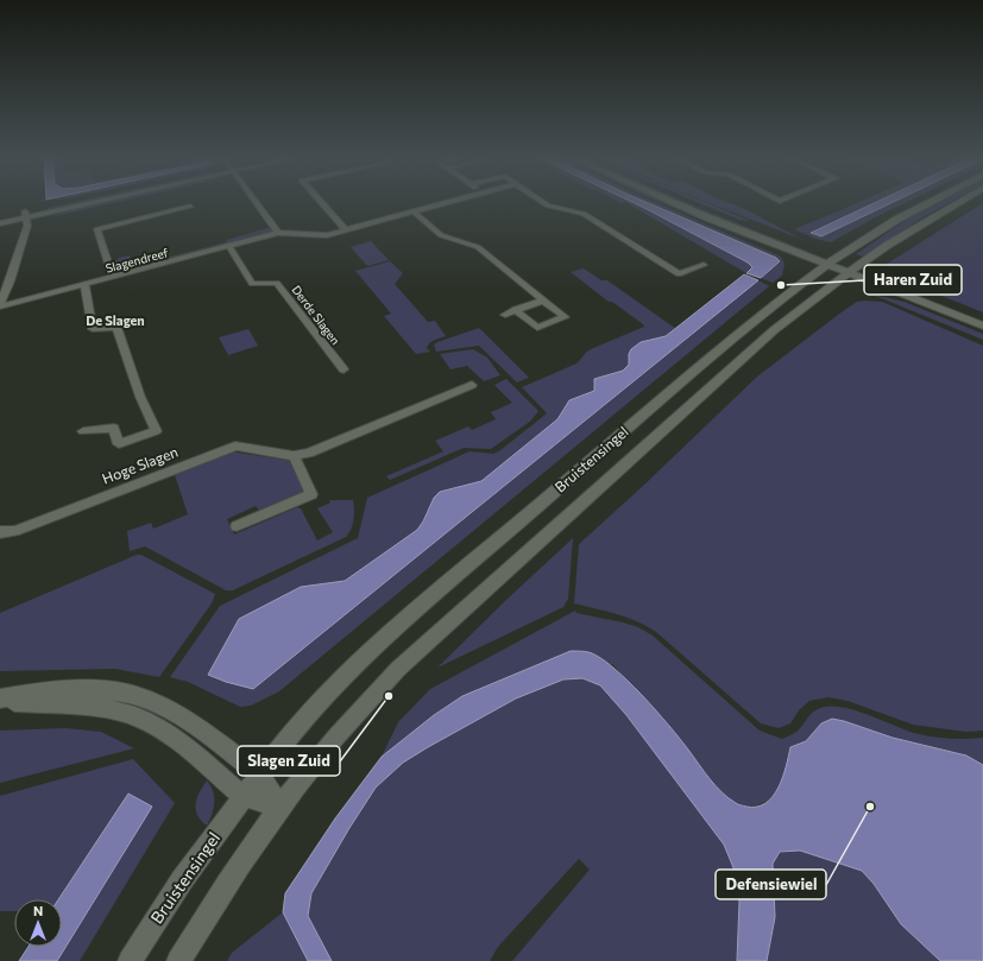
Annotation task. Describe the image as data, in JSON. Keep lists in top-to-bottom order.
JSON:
{
  "streets": {
    "main road": ["Bruistensingel"],
    "street": ["Slagendreef", "Derde Slagen", "Hoge Slagen"]
  },
  "crossings": [
    ["Slagendreef", "Derde Slagen"]
  ],
  "districts": ["De Slagen"],
  "places": ["Haren Zuid", "Slagen Zuid", "Defensiewiel"],
  "north": "top"
}
